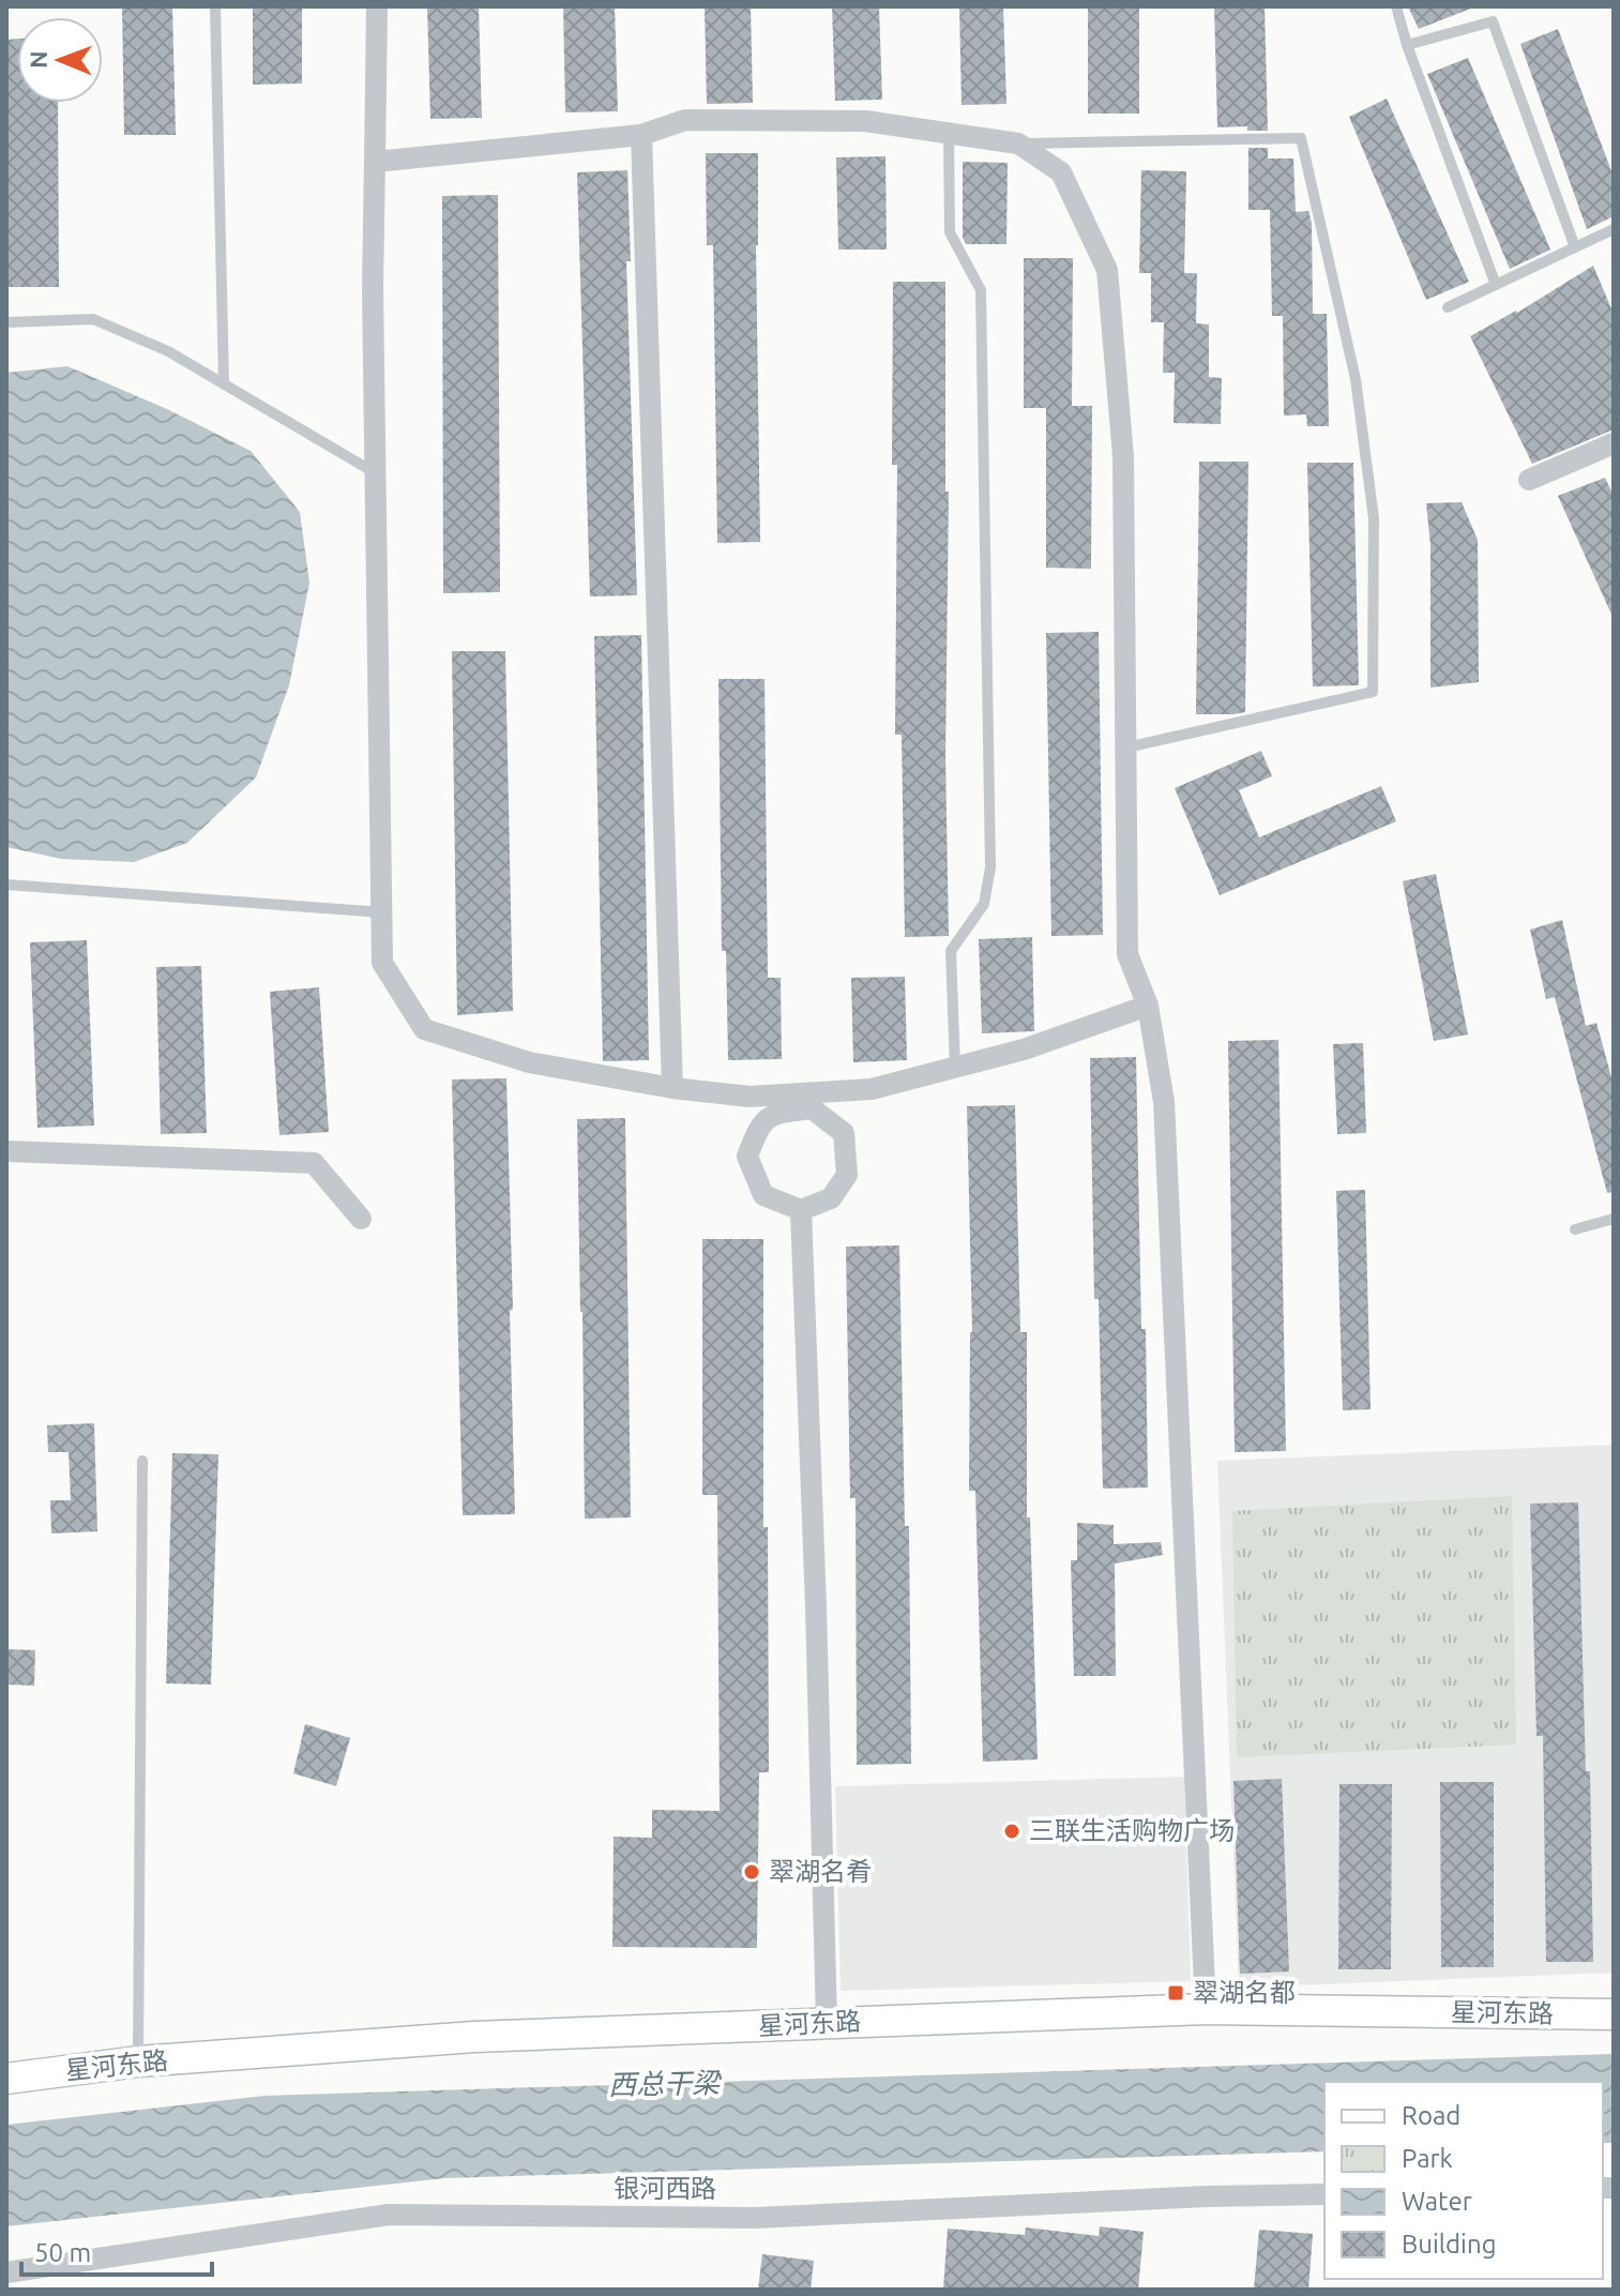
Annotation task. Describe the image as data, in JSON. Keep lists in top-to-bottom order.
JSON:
{
  "streets": {
    "main road": ["星河东路"],
    "street": ["银河西路"]
  },
  "water": ["西总干梁"],
  "places": {
    "other": ["三联生活购物广场", "翠湖名肴"],
    "transit": ["翠湖名都"]
  },
  "legend": [
    "Road",
    "Park",
    "Water",
    "Building"
  ],
  "scale_bar": "50 m",
  "north": "left"
}
